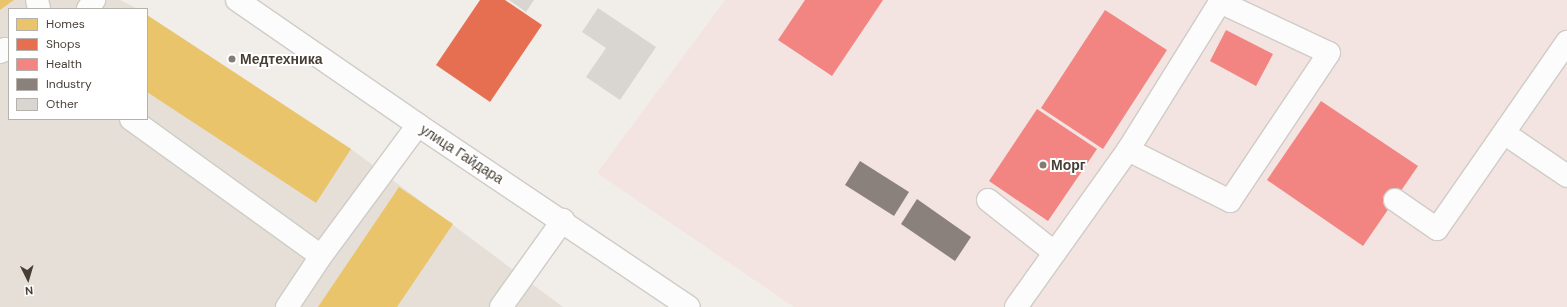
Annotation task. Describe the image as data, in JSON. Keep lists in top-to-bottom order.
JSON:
{
  "streets": {
    "street": ["улица Гайдара"]
  },
  "places": ["Медтехника", "Морг"],
  "legend": [
    "Homes",
    "Shops",
    "Health",
    "Industry",
    "Other"
  ],
  "north": "bottom"
}
